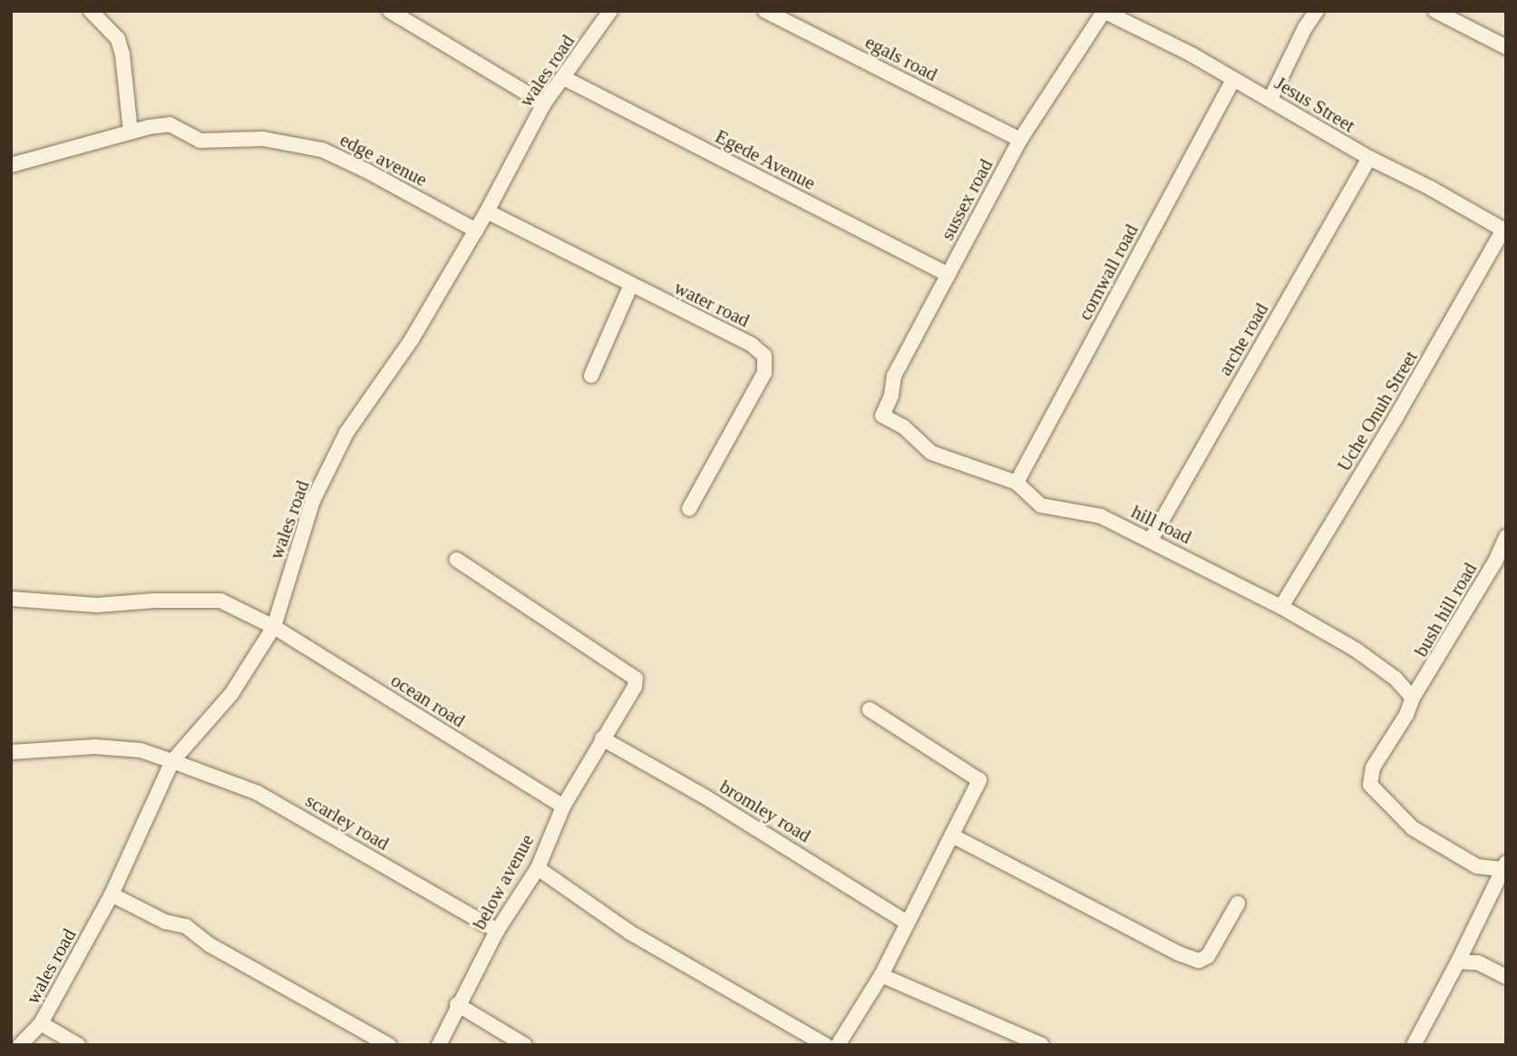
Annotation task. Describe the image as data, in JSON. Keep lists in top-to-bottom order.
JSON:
{
  "streets": {
    "street": [
      "egals road",
      "wales road",
      "Jesus Street",
      "edge avenue",
      "Egede Avenue",
      "sussex road",
      "cornwall road",
      "water road",
      "arche road",
      "Uche Onuh Street",
      "hill road",
      "bush hill road",
      "ocean road",
      "bromley road",
      "scarley road",
      "below avenue"
    ]
  },
  "crossings": [
    ["egals road", "sussex road"],
    ["wales road", "edge avenue"],
    ["wales road", "Egede Avenue"],
    ["wales road", "water road"],
    ["wales road", "ocean road"],
    ["wales road", "scarley road"],
    ["Jesus Street", "sussex road"],
    ["Jesus Street", "cornwall road"],
    ["Jesus Street", "arche road"],
    ["Jesus Street", "Uche Onuh Street"],
    ["Egede Avenue", "sussex road"],
    ["sussex road", "hill road"],
    ["cornwall road", "hill road"],
    ["arche road", "hill road"],
    ["Uche Onuh Street", "hill road"],
    ["hill road", "bush hill road"],
    ["ocean road", "below avenue"],
    ["bromley road", "below avenue"],
    ["scarley road", "below avenue"]
  ]
}
